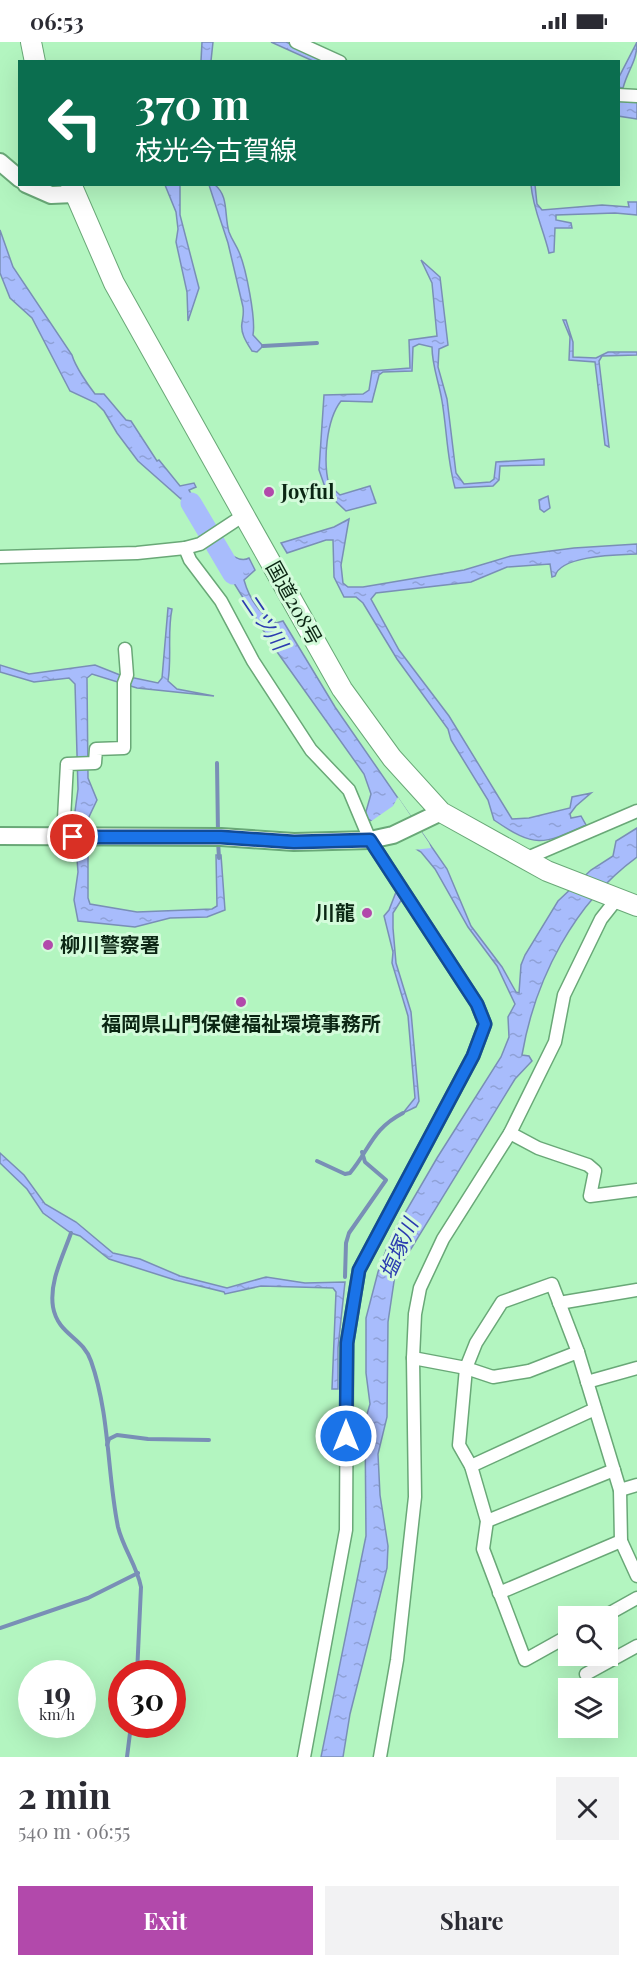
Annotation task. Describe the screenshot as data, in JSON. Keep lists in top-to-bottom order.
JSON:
{
  "streets": {
    "highway": ["国道208号"]
  },
  "water": ["二ツ川", "塩塚川"],
  "places": [
    "Joyful",
    "川龍",
    "柳川警察署",
    "福岡県山門保健福祉環境事務所"
  ],
  "page": {
    "status": "06:53",
    "turn": ["370 m", "枝光今古賀線"],
    "speed": "19 km/h",
    "limit": "30",
    "heading": ["2 min", "540 m · 06:55"],
    "buttons": ["Exit", "Share"]
  }
}
